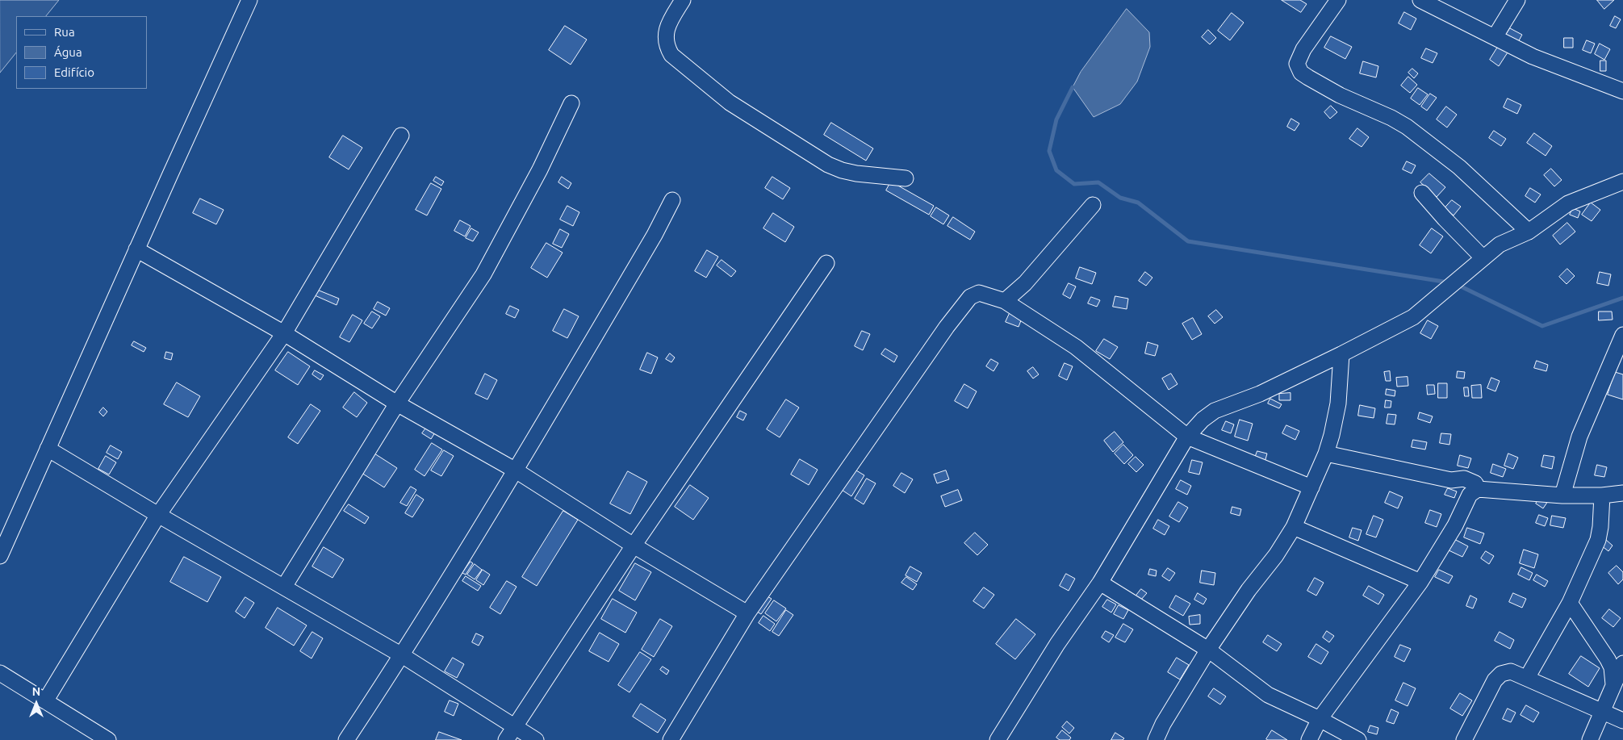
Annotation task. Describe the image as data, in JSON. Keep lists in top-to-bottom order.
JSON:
{
  "legend": ["Rua", "Água", "Edifício"],
  "north": "top"
}
